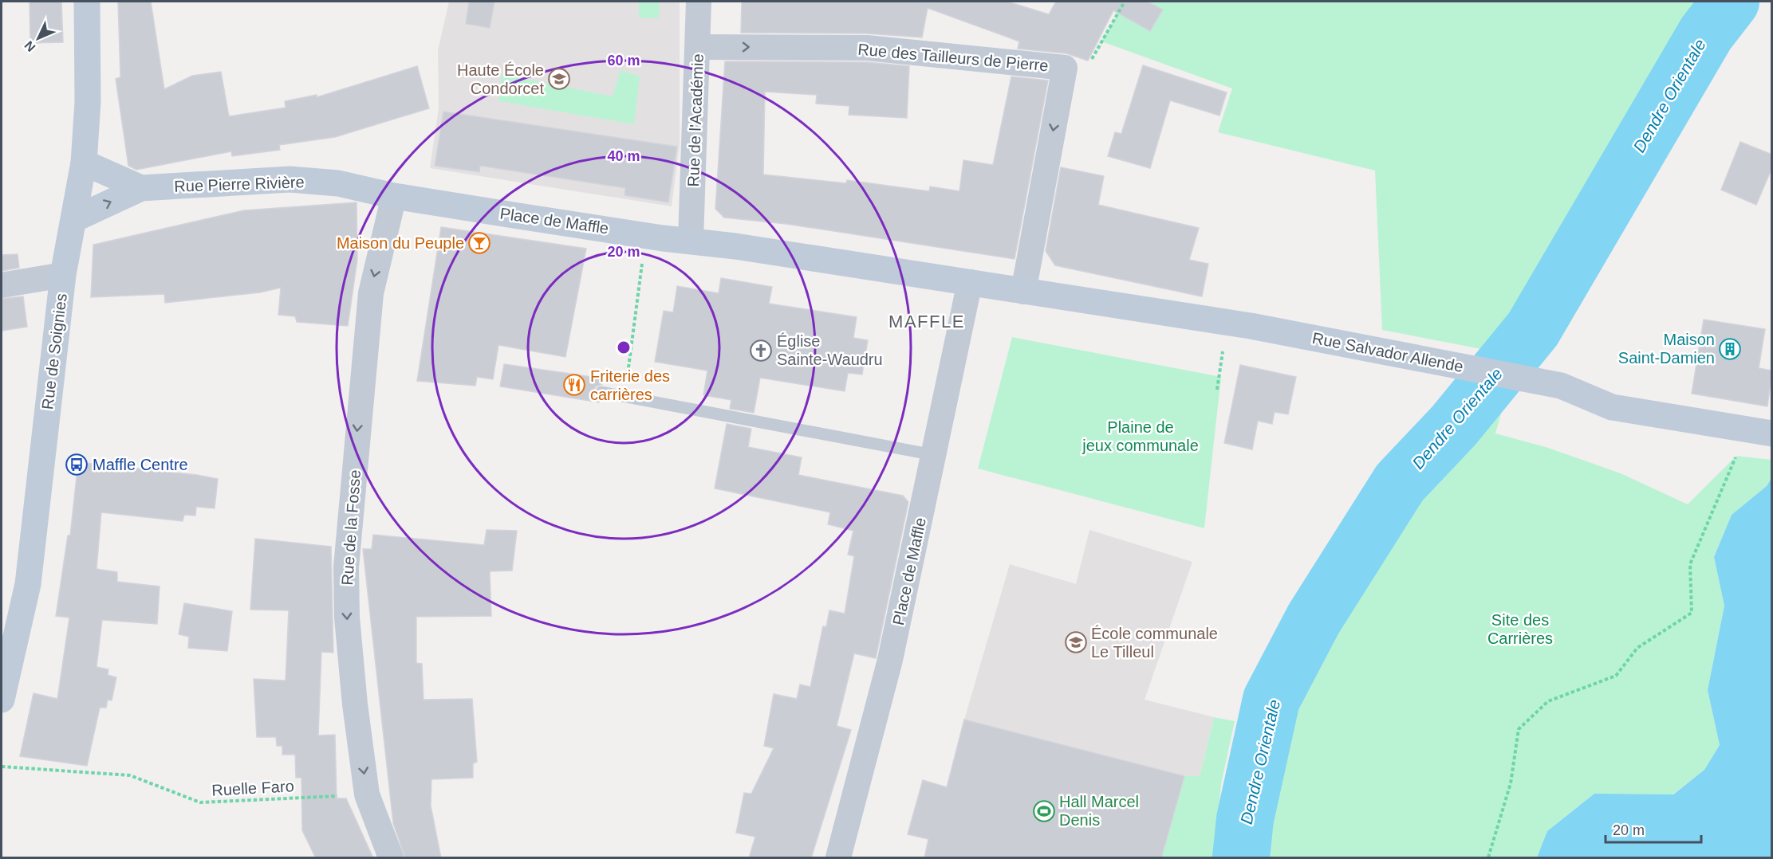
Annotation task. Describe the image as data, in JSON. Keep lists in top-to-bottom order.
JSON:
{
  "streets": {
    "street": [
      "Rue des Tailleurs de Pierre",
      "Rue de l'Académie",
      "Rue Pierre Rivière",
      "Place de Maffle",
      "Rue de Soignies",
      "Rue Salvador Allende",
      "Rue de la Fosse"
    ],
    "path": ["Ruelle Faro"]
  },
  "crossings": [
    ["Rue des Tailleurs de Pierre", "Rue de l'Académie"],
    ["Rue des Tailleurs de Pierre", "Place de Maffle"],
    ["Rue de l'Académie", "Place de Maffle"],
    ["Rue Pierre Rivière", "Place de Maffle"],
    ["Rue Pierre Rivière", "Rue de Soignies"],
    ["Rue Pierre Rivière", "Rue de la Fosse"],
    ["Place de Maffle", "Rue Salvador Allende"],
    ["Place de Maffle", "Rue de la Fosse"],
    ["Rue de la Fosse", "Ruelle Faro"]
  ],
  "one_way": ["Rue de la Fosse"],
  "districts": ["MAFFLE"],
  "water": ["Dendre Orientale"],
  "parks": ["Plaine de jeux communale", "Site des Carrières"],
  "places": {
    "school or university": ["Haute École Condorcet", "École communale Le Tilleul"],
    "bar": ["Maison du Peuple"],
    "building": ["Maison Saint-Damien"],
    "church": ["Église Sainte-Waudru"],
    "restaurant": ["Friterie des carrières"],
    "bus stop": ["Maffle Centre"],
    "sports": ["Hall Marcel Denis"]
  },
  "scale_bar": "20 m",
  "north": "bottom left",
  "rings": ["60 m", "40 m", "20 m"]
}
